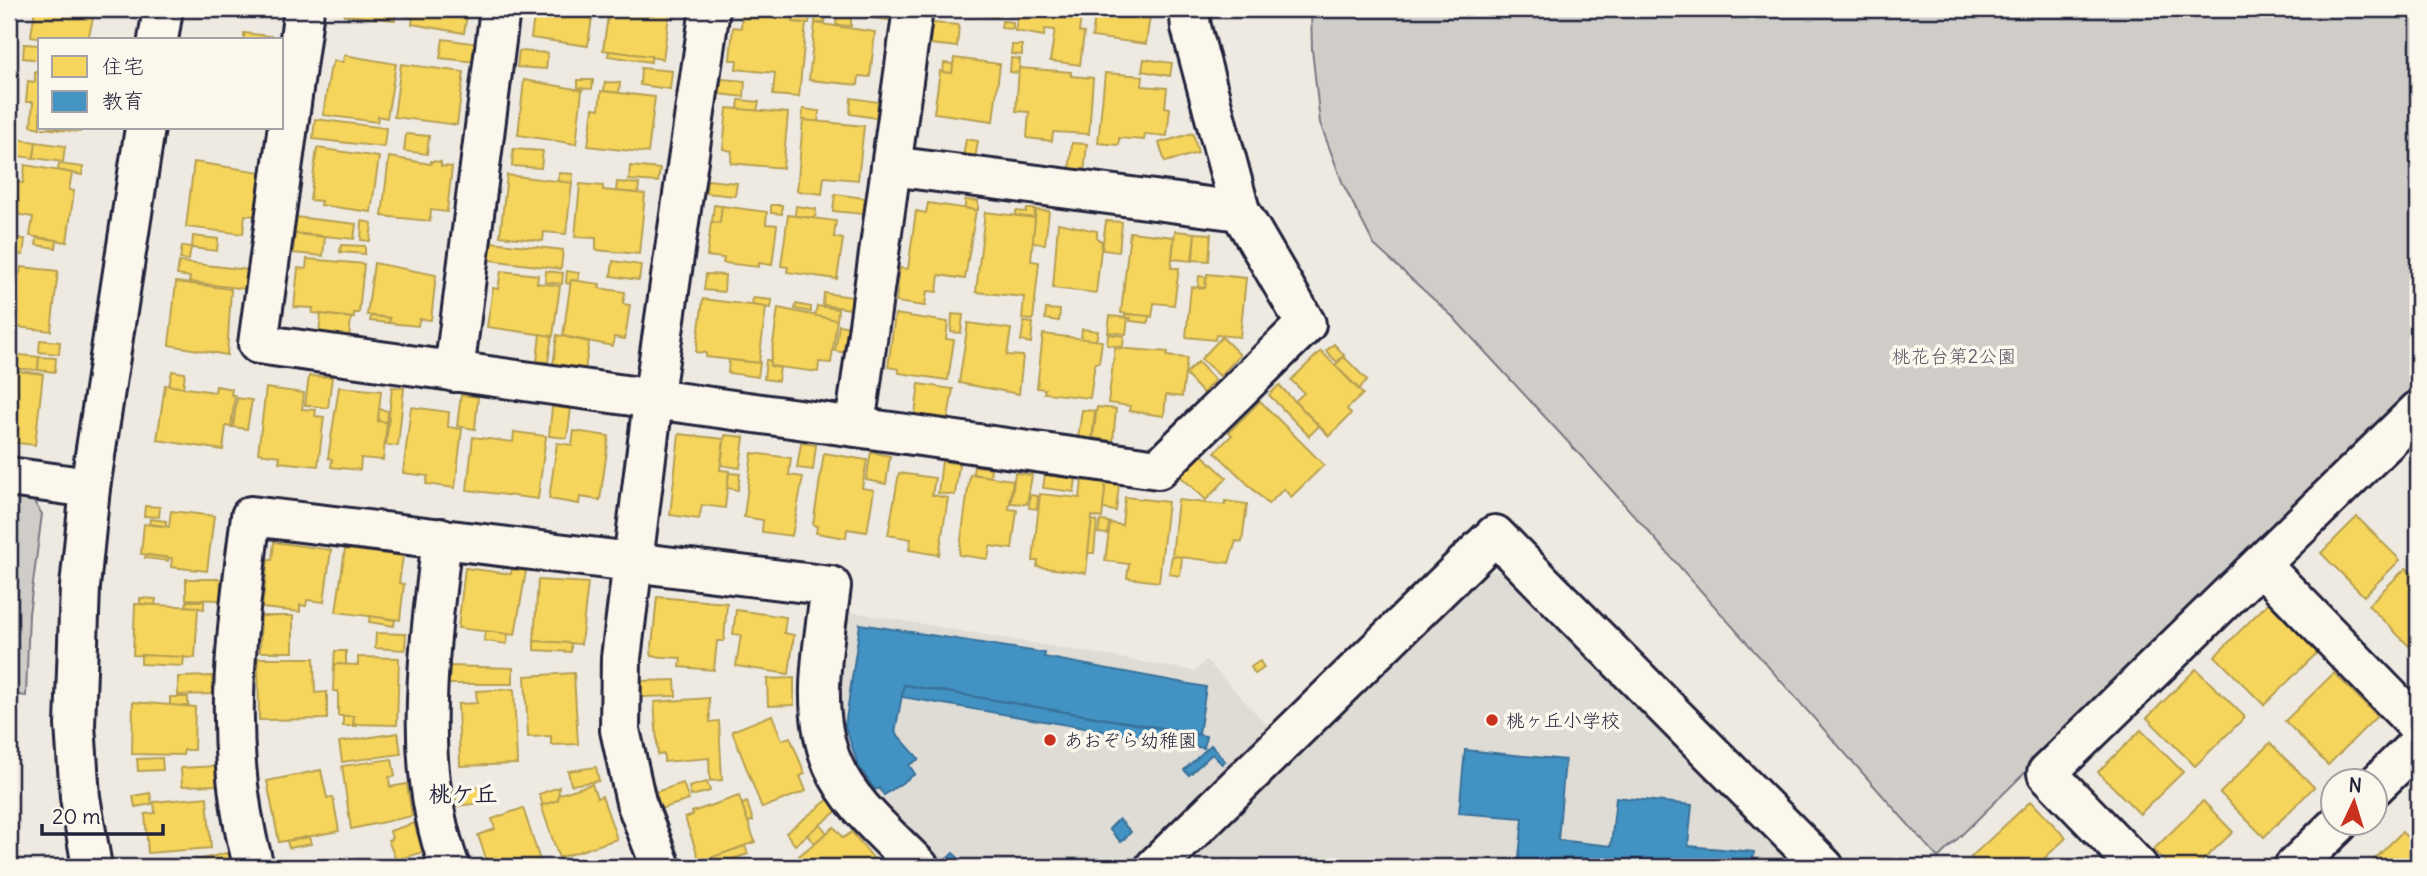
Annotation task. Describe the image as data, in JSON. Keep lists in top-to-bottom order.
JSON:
{
  "districts": ["桃ケ丘"],
  "parks": ["桃花台第2公園"],
  "places": ["桃ヶ丘小学校", "あおぞら幼稚園"],
  "legend": ["住宅", "教育"],
  "scale_bar": "20 m",
  "north": "top"
}
